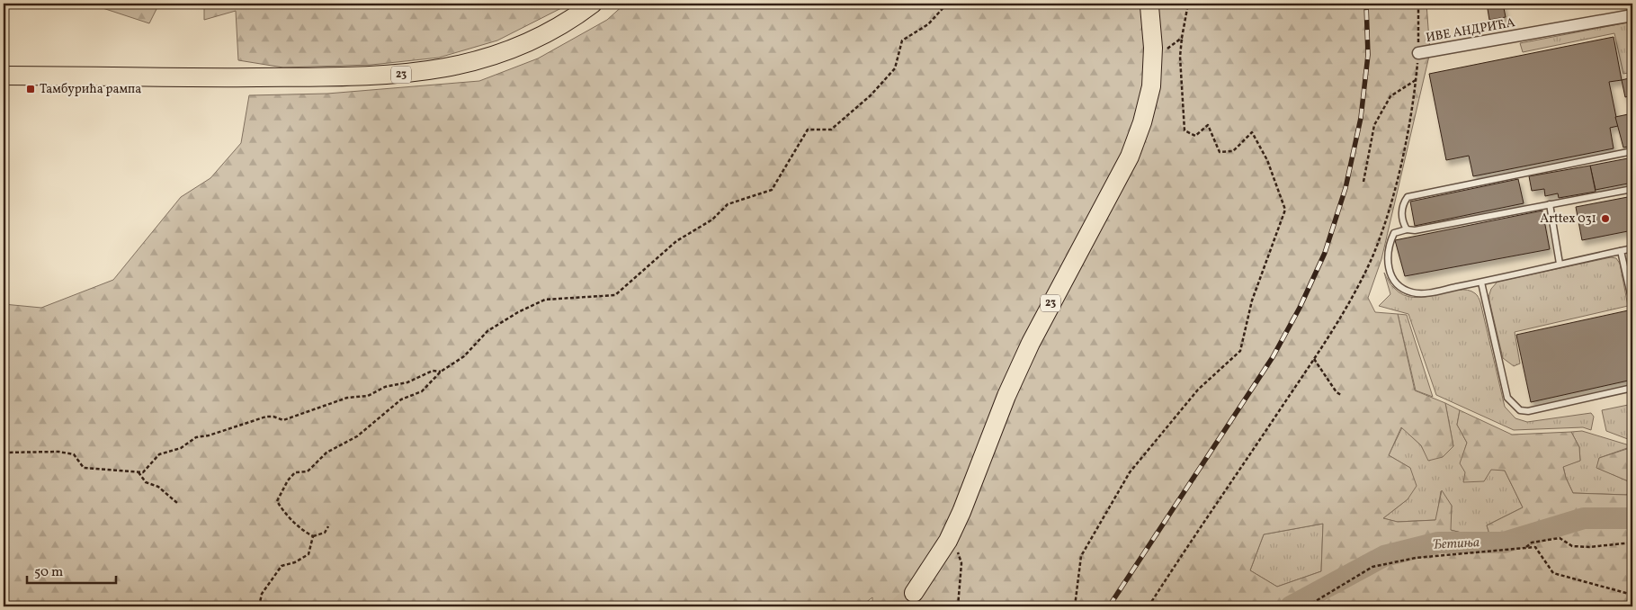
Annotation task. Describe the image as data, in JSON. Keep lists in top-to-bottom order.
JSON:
{
  "streets": {
    "main road": ["23"],
    "street": ["ИВЕ АНДРИЋА"]
  },
  "water": ["Ђетиња"],
  "places": {
    "transit": ["Тамбурића рампа"],
    "other": ["Arttex 031"]
  },
  "scale_bar": "50 m"
}
